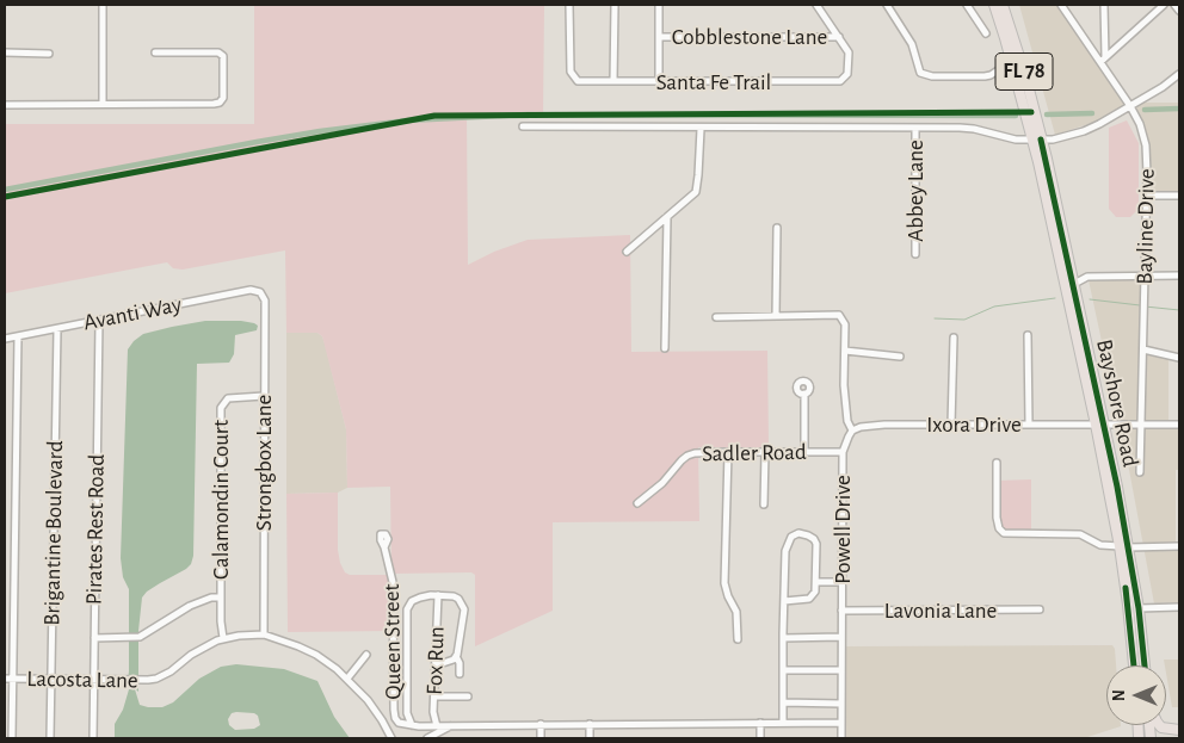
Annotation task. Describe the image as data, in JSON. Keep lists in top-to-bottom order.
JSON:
{
  "streets": {
    "main road": ["FL 78", "Bayshore Road"],
    "street": [
      "Cobblestone Lane",
      "Santa Fe Trail",
      "Abbey Lane",
      "Bayline Drive",
      "Avanti Way",
      "Ixora Drive",
      "Sadler Road",
      "Strongbox Lane",
      "Calamondin Court",
      "Pirates Rest Road",
      "Powell Drive",
      "Brigantine Boulevard",
      "Lavonia Lane",
      "Queen Street",
      "Fox Run",
      "Lacosta Lane"
    ]
  },
  "crossings": [
    ["Cobblestone Lane", "Santa Fe Trail"],
    ["Bayline Drive", "Ixora Drive"],
    ["Avanti Way", "Strongbox Lane"],
    ["Avanti Way", "Pirates Rest Road"],
    ["Avanti Way", "Brigantine Boulevard"],
    ["Bayshore Road", "Ixora Drive"],
    ["Ixora Drive", "Powell Drive"],
    ["Sadler Road", "Powell Drive"],
    ["Strongbox Lane", "Calamondin Court"],
    ["Strongbox Lane", "Lacosta Lane"],
    ["Calamondin Court", "Lacosta Lane"],
    ["Pirates Rest Road", "Lacosta Lane"],
    ["Powell Drive", "Lavonia Lane"],
    ["Powell Drive", "Queen Street"],
    ["Brigantine Boulevard", "Lacosta Lane"],
    ["Queen Street", "Fox Run"]
  ],
  "north": "left"
}
